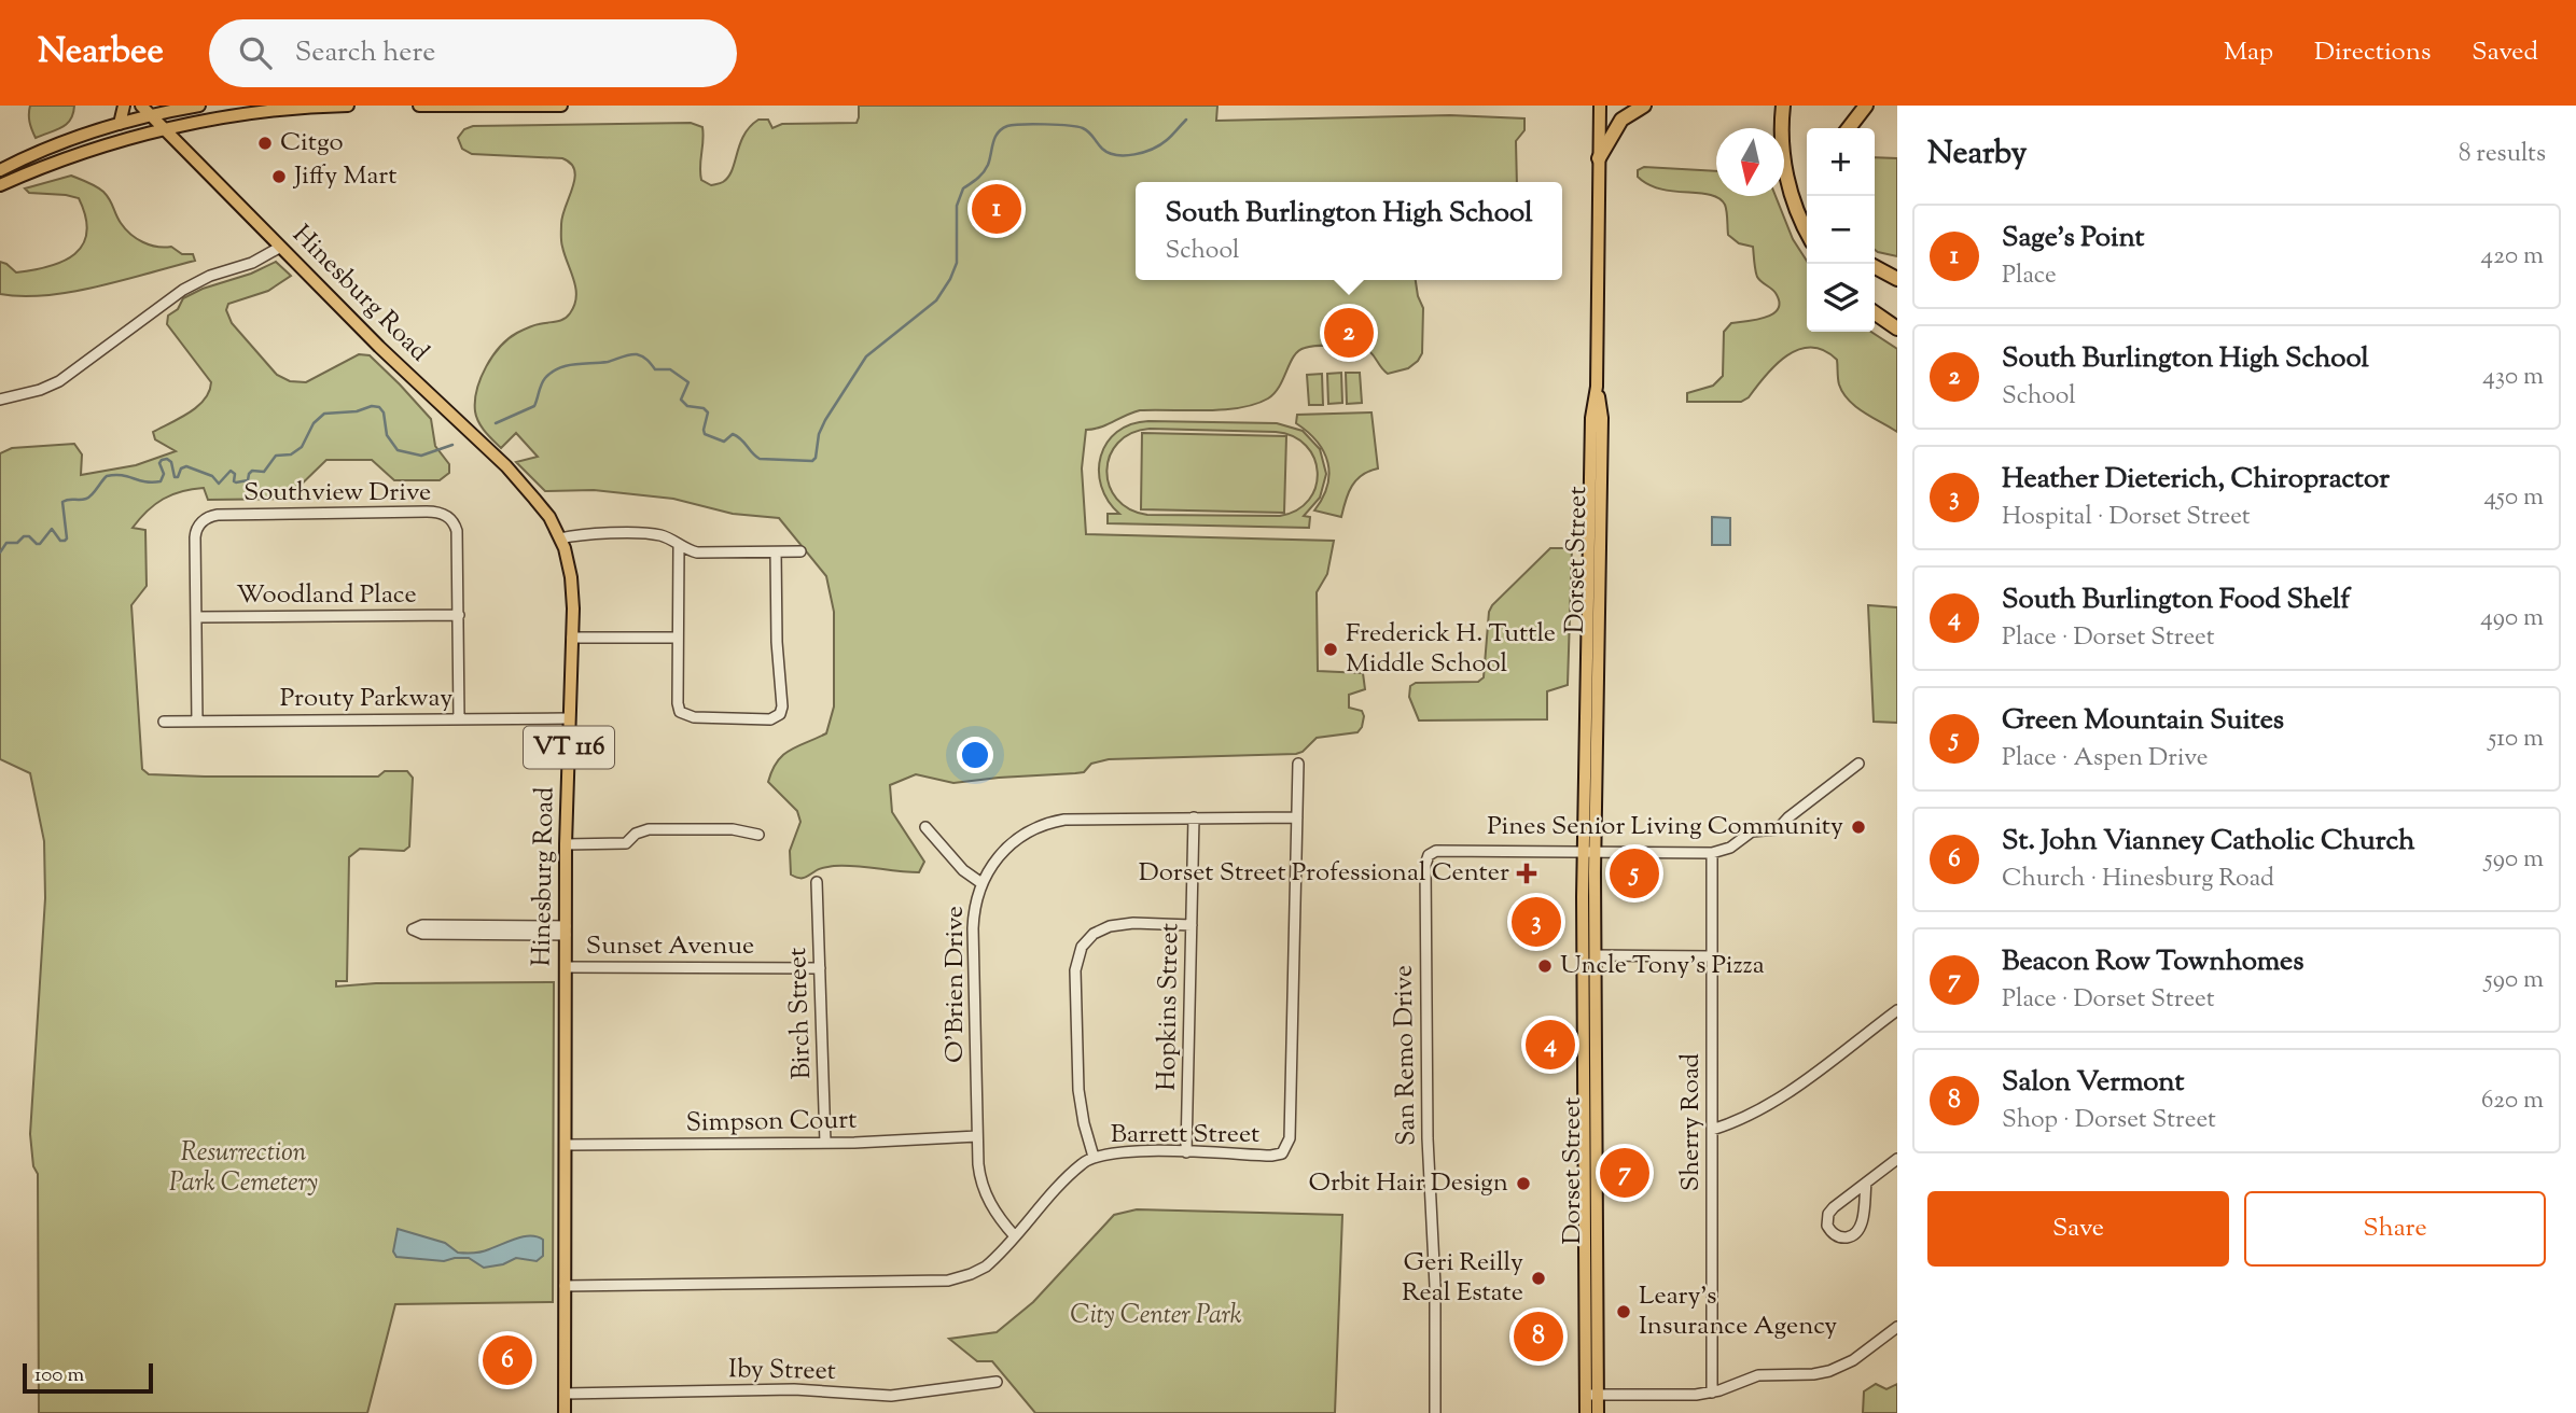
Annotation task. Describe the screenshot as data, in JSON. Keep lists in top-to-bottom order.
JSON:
{
  "streets": {
    "main road": ["Hinesburg Road", "Dorset Street", "VT 116"],
    "street": [
      "Southview Drive",
      "Woodland Place",
      "Prouty Parkway",
      "Sunset Avenue",
      "O'Brien Drive",
      "Hopkins Street",
      "Birch Street",
      "San Remo Drive",
      "Simpson Court",
      "Sherry Road",
      "Barrett Street",
      "Iby Street"
    ]
  },
  "crossings": [
    ["Hinesburg Road", "Prouty Parkway"],
    ["Hinesburg Road", "Sunset Avenue"],
    ["Hinesburg Road", "Simpson Court"],
    ["Hinesburg Road", "Barrett Street"],
    ["Hinesburg Road", "Iby Street"],
    ["Southview Drive", "Woodland Place"],
    ["Southview Drive", "Prouty Parkway"],
    ["Dorset Street", "San Remo Drive"],
    ["Sunset Avenue", "Birch Street"],
    ["O'Brien Drive", "Hopkins Street"],
    ["O'Brien Drive", "Simpson Court"],
    ["O'Brien Drive", "Barrett Street"],
    ["Hopkins Street", "Barrett Street"],
    ["Birch Street", "Simpson Court"],
    ["San Remo Drive", "Sherry Road"]
  ],
  "parks": ["Resurrection Park Cemetery", "City Center Park"],
  "places": {
    "other": [
      "Citgo",
      "Jiffy Mart",
      "Frederick H. Tuttle Middle School",
      "Pines Senior Living Community",
      "Uncle Tony's Pizza",
      "Orbit Hair Design",
      "Geri Reilly Real Estate",
      "Leary's Insurance Agency"
    ],
    "health": ["Dorset Street Professional Center"]
  },
  "scale_bar": "100 m",
  "north": "bottom",
  "page": {
    "header": "Nearbee",
    "search": "Search here",
    "nav": ["Map", "Directions", "Saved"],
    "heading": ["Nearby", "8 results"],
    "map_buttons": ["+", "−"],
    "pins": [
      "1",
      "2",
      "5",
      "3",
      "4",
      "7",
      "8",
      "6"
    ],
    "popup": ["South Burlington High School", "School"],
    "list": [
      {
        "mark": "1",
        "name": "Sage's Point",
        "note": "Place",
        "value": "420 m"
      },
      {
        "mark": "2",
        "name": "South Burlington High School",
        "note": "School",
        "value": "430 m"
      },
      {
        "mark": "3",
        "name": "Heather Dieterich, Chiropractor",
        "note": "Hospital · Dorset Street",
        "value": "450 m"
      },
      {
        "mark": "4",
        "name": "South Burlington Food Shelf",
        "note": "Place · Dorset Street",
        "value": "490 m"
      },
      {
        "mark": "5",
        "name": "Green Mountain Suites",
        "note": "Place · Aspen Drive",
        "value": "510 m"
      },
      {
        "mark": "6",
        "name": "St. John Vianney Catholic Church",
        "note": "Church · Hinesburg Road",
        "value": "590 m"
      },
      {
        "mark": "7",
        "name": "Beacon Row Townhomes",
        "note": "Place · Dorset Street",
        "value": "590 m"
      },
      {
        "mark": "8",
        "name": "Salon Vermont",
        "note": "Shop · Dorset Street",
        "value": "620 m"
      }
    ],
    "buttons": ["Save", "Share"],
    "scale": "100 m"
  }
}
